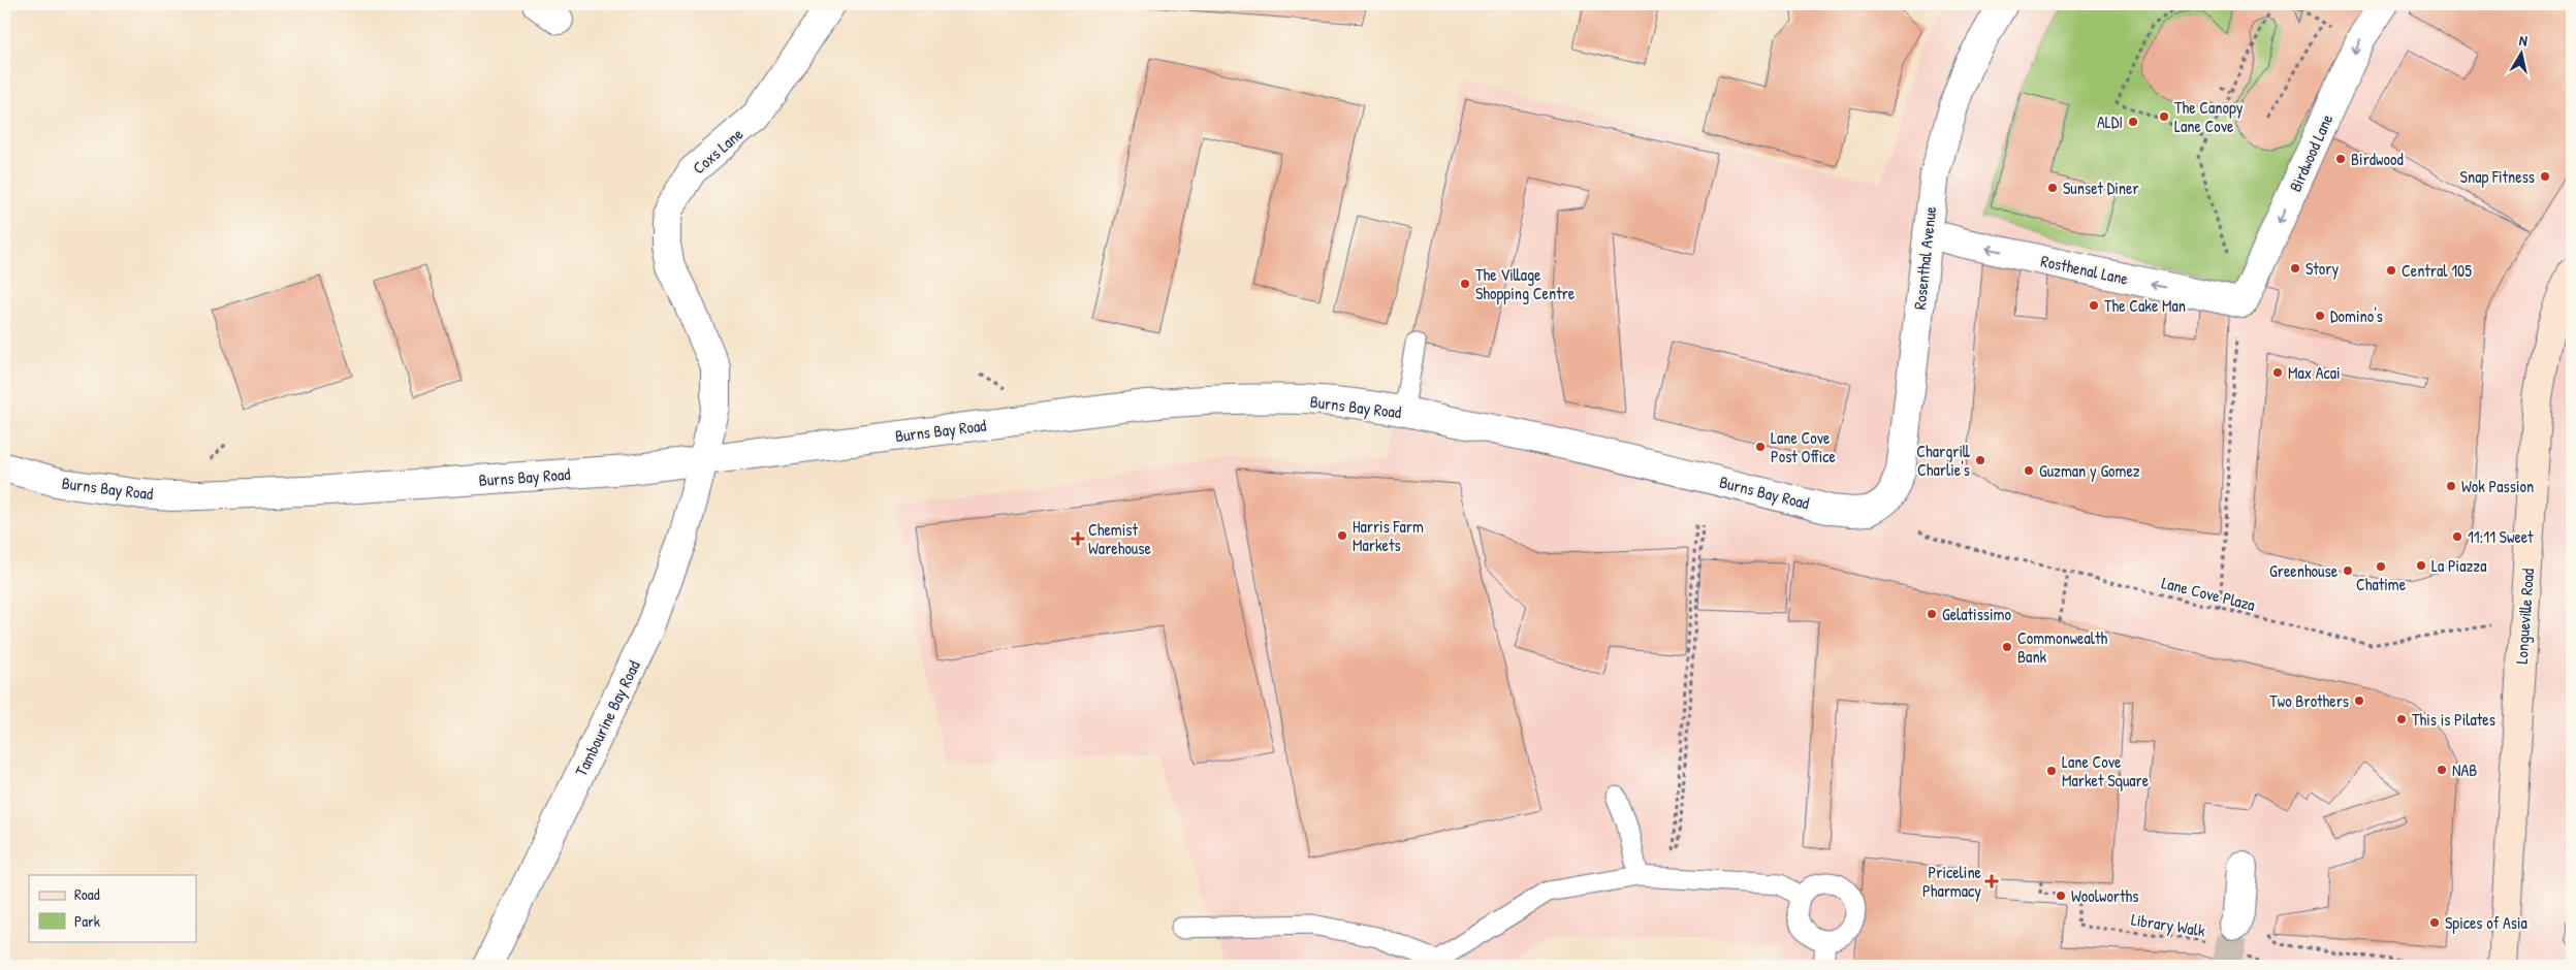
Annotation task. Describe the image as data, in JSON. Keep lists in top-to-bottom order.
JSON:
{
  "streets": {
    "main road": ["Longueville Road"],
    "street": [
      "Coxs Lane",
      "Birdwood Lane",
      "Rosenthal Avenue",
      "Rosthenal Lane",
      "Burns Bay Road",
      "Tambourine Bay Road"
    ],
    "path": ["Lane Cove Plaza", "Library Walk"]
  },
  "crossings": [
    ["Coxs Lane", "Burns Bay Road"],
    ["Coxs Lane", "Tambourine Bay Road"],
    ["Birdwood Lane", "Rosthenal Lane"],
    ["Rosenthal Avenue", "Rosthenal Lane"],
    ["Rosenthal Avenue", "Burns Bay Road"],
    ["Burns Bay Road", "Tambourine Bay Road"]
  ],
  "one_way": ["Birdwood Lane", "Rosthenal Lane"],
  "places": {
    "other": [
      "The Canopy Lane Cove",
      "ALDI",
      "Birdwood",
      "Snap Fitness",
      "Sunset Diner",
      "Story",
      "Central 105",
      "The Village Shopping Centre",
      "The Cake Man",
      "Domino's",
      "Max Acai",
      "Lane Cove Post Office",
      "Chargrill Charlie's",
      "Guzman y Gomez",
      "Wok Passion",
      "Harris Farm Markets",
      "11:11 Sweet",
      "La Piazza",
      "Chatime",
      "Greenhouse",
      "Gelatissimo",
      "Commonwealth Bank",
      "Two Brothers",
      "This is Pilates",
      "NAB",
      "Lane Cove Market Square",
      "Woolworths",
      "Spices of Asia"
    ],
    "health": ["Chemist Warehouse", "Priceline Pharmacy"]
  },
  "legend": ["Road", "Park"],
  "north": "top"
}
